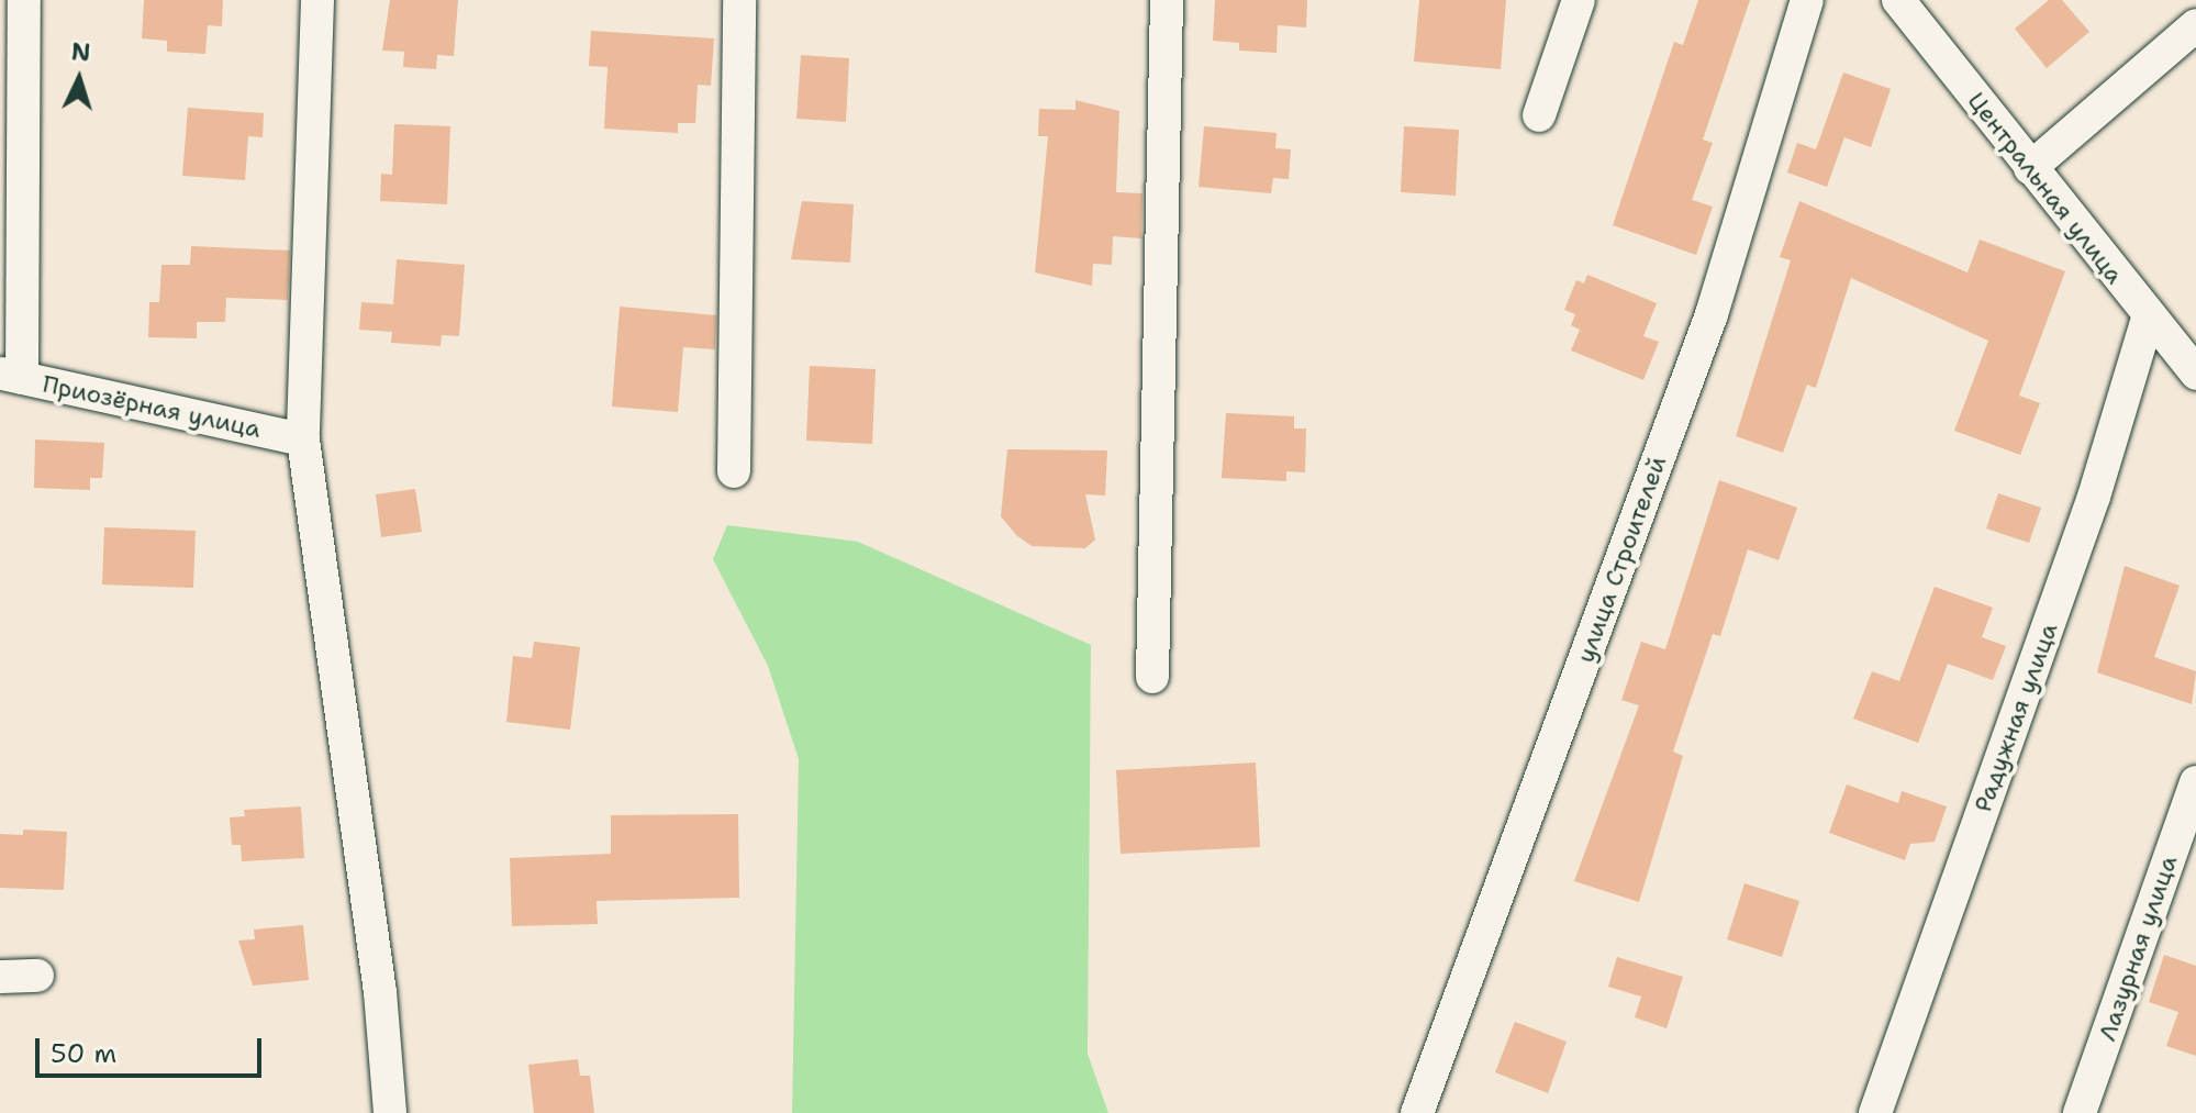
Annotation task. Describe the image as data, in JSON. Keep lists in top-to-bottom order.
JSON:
{
  "streets": {
    "street": [
      "Центральная улица",
      "Приозёрная улица",
      "улица Строителей",
      "Радужная улица",
      "Лазурная улица"
    ]
  },
  "crossings": [
    ["Центральная улица", "Радужная улица"]
  ],
  "scale_bar": "50 m",
  "north": "top"
}
